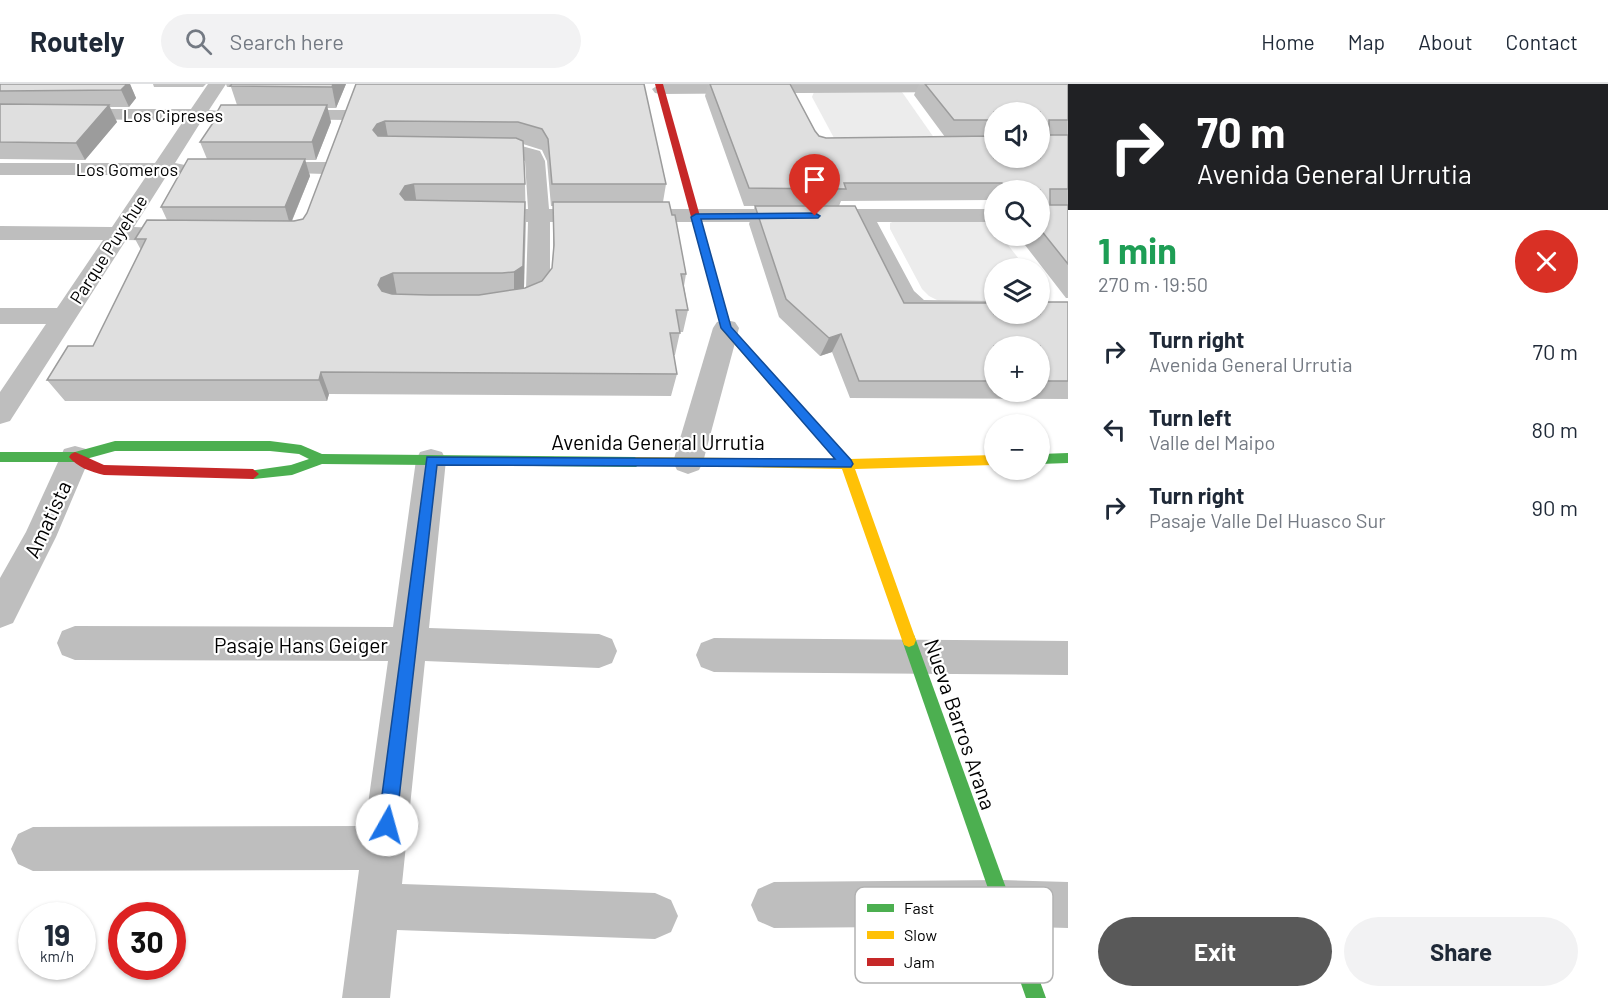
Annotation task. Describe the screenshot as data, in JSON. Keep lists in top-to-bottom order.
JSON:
{
  "streets": {
    "street": [
      "Los Cipreses",
      "Los Gomeros",
      "Parque Puyehue",
      "Avenida General Urrutia",
      "Amatista",
      "Pasaje Hans Geiger",
      "Nueva Barros Arana"
    ]
  },
  "crossings": [
    ["Los Cipreses", "Parque Puyehue"],
    ["Los Gomeros", "Parque Puyehue"],
    ["Avenida General Urrutia", "Amatista"],
    ["Avenida General Urrutia", "Nueva Barros Arana"]
  ],
  "legend": ["Fast", "Slow", "Jam"],
  "page": {
    "header": "Routely",
    "search": "Search here",
    "nav": [
      "Home",
      "Map",
      "About",
      "Contact"
    ],
    "turn": ["70 m", "Avenida General Urrutia"],
    "map_buttons": ["+", "−"],
    "heading": ["1 min", "270 m · 19:50"],
    "list": [
      {
        "name": "Turn right",
        "note": "Avenida General Urrutia",
        "value": "70 m"
      },
      {
        "name": "Turn left",
        "note": "Valle del Maipo",
        "value": "80 m"
      },
      {
        "name": "Turn right",
        "note": "Pasaje Valle Del Huasco Sur",
        "value": "90 m"
      }
    ],
    "speed": "19 km/h",
    "limit": "30",
    "buttons": ["Exit", "Share"]
  }
}
